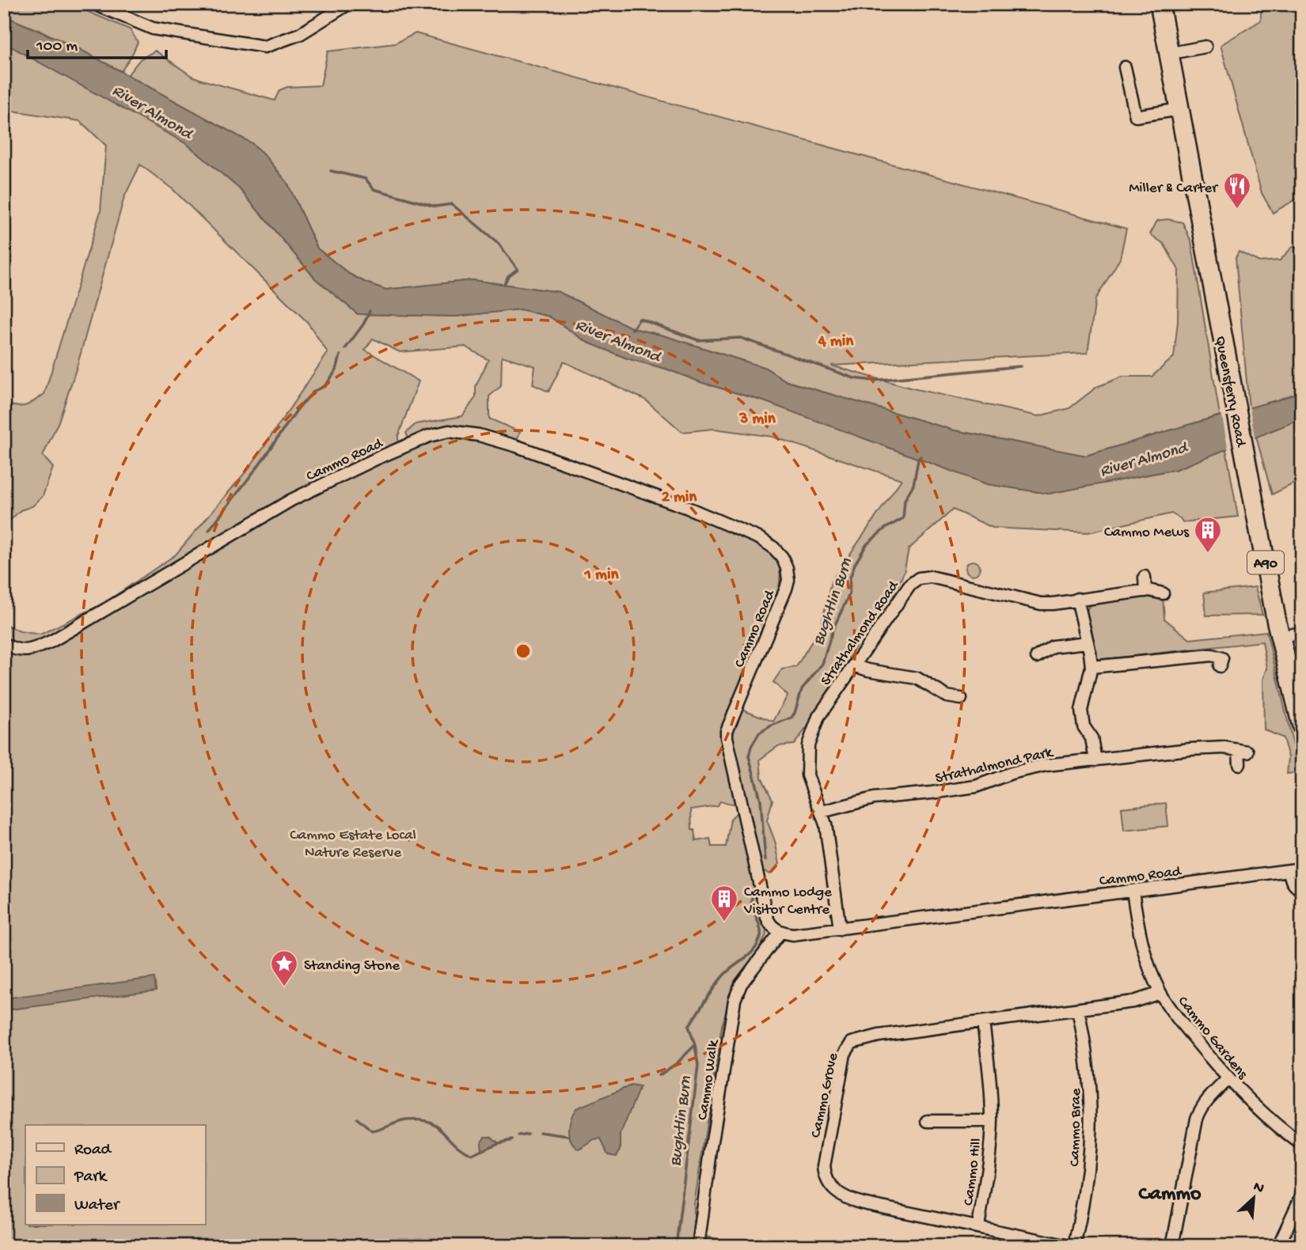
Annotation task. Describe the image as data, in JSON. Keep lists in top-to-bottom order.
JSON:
{
  "streets": {
    "main road": ["Queensferry Road", "A90"],
    "street": [
      "Cammo Road",
      "Strathalmond Road",
      "Strathalmond Park",
      "Cammo Gardens",
      "Cammo Walk",
      "Cammo Grove",
      "Cammo Brae",
      "Cammo Hill"
    ]
  },
  "crossings": [
    ["Queensferry Road", "A90"],
    ["Cammo Road", "Strathalmond Road"],
    ["Cammo Road", "Cammo Gardens"],
    ["Cammo Road", "Cammo Walk"],
    ["Strathalmond Road", "Strathalmond Park"],
    ["Cammo Gardens", "Cammo Grove"],
    ["Cammo Grove", "Cammo Brae"],
    ["Cammo Grove", "Cammo Hill"]
  ],
  "districts": ["Cammo"],
  "water": ["River Almond", "Bughtlin Burn"],
  "parks": ["Cammo Estate Local Nature Reserve"],
  "places": {
    "restaurant": ["Miller & Carter"],
    "building": ["Cammo Mews", "Cammo Lodge Visitor Centre"],
    "place": ["Standing Stone"]
  },
  "legend": ["Road", "Park", "Water"],
  "scale_bar": "100 m",
  "north": "top right",
  "rings": [
    "4 min",
    "3 min",
    "2 min",
    "1 min"
  ]
}
